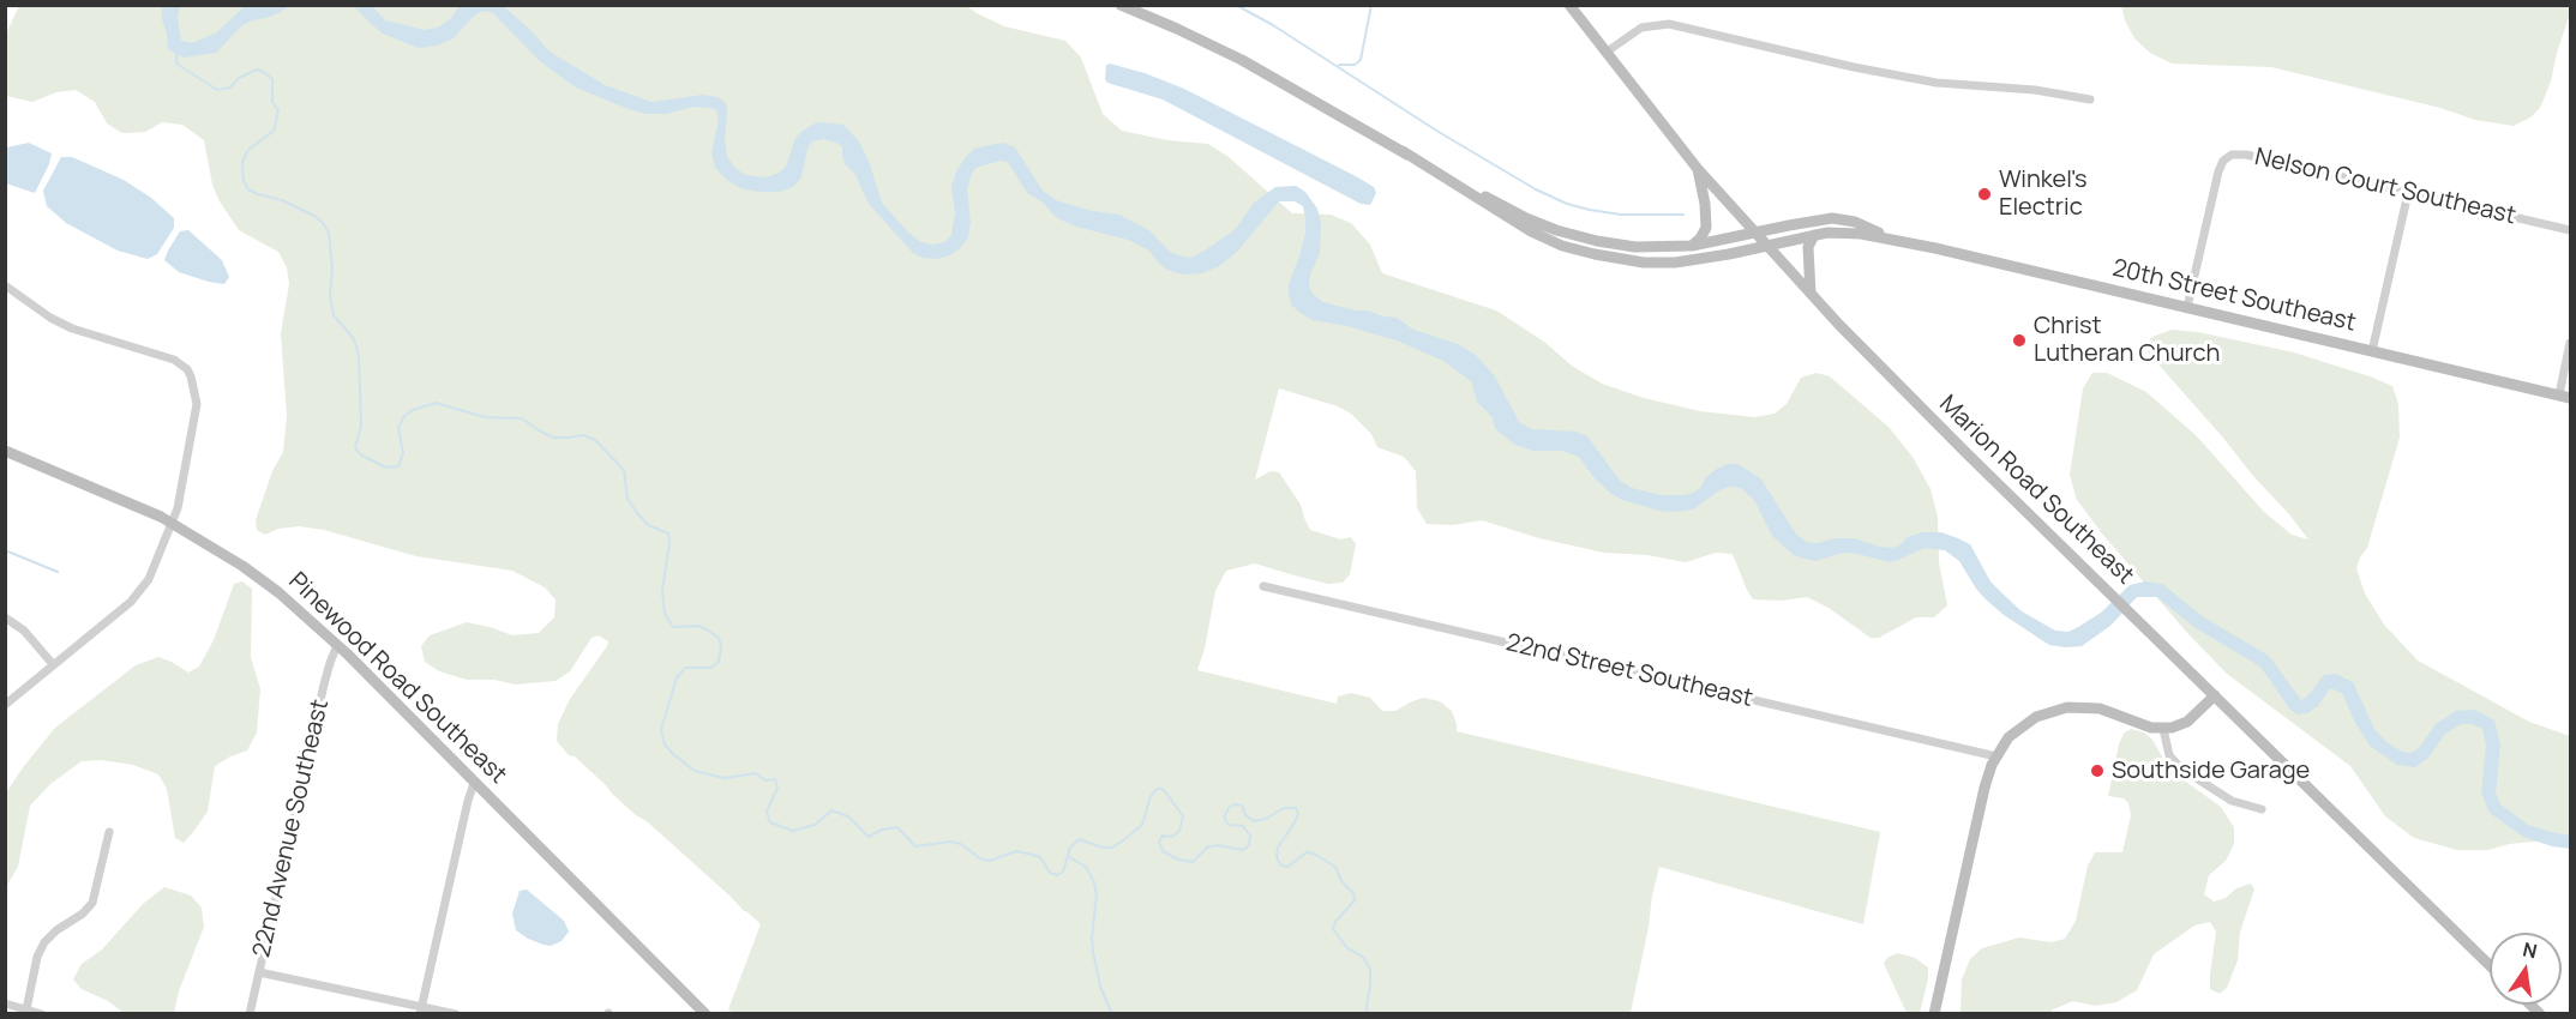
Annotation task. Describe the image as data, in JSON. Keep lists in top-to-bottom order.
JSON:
{
  "streets": {
    "street": [
      "Nelson Court Southeast",
      "20th Street Southeast",
      "Marion Road Southeast",
      "22nd Street Southeast",
      "Pinewood Road Southeast",
      "22nd Avenue Southeast"
    ]
  },
  "crossings": [
    ["Nelson Court Southeast", "20th Street Southeast"],
    ["20th Street Southeast", "Marion Road Southeast"],
    ["Pinewood Road Southeast", "22nd Avenue Southeast"]
  ],
  "places": ["Winkel's Electric", "Christ Lutheran Church", "Southside Garage"],
  "north": "top"
}
